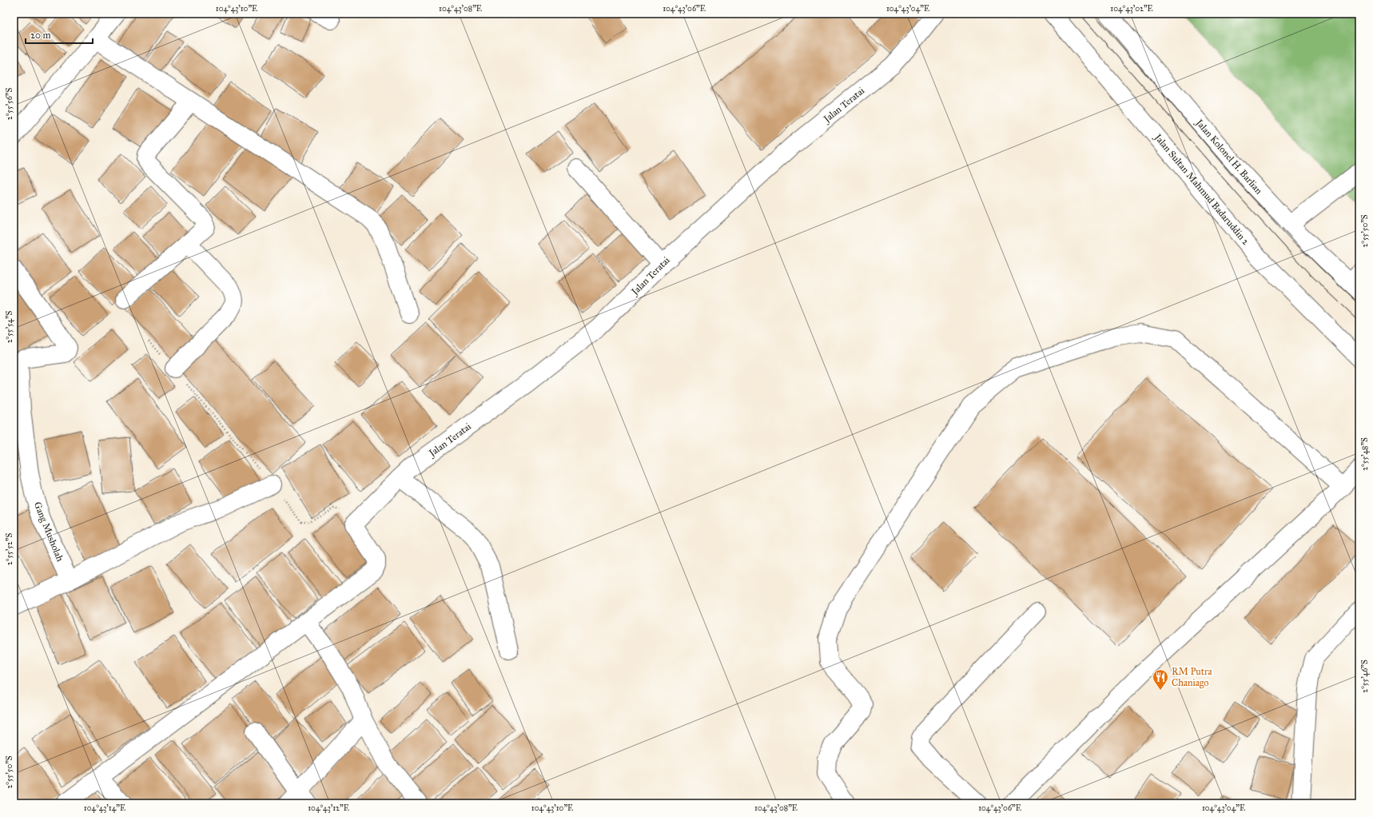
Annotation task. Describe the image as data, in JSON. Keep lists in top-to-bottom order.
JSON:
{
  "streets": {
    "main road": [
      "Jalan Teratai",
      "Jalan Kolonel H. Barlian",
      "Jalan Sultan Mahmud Badaruddin 2",
      "Gang Musholah"
    ]
  },
  "places": {
    "restaurant": ["RM Putra Chaniago"]
  },
  "scale_bar": "20 m",
  "coordinates": [
    "104°43'10\"E",
    "104°43'08\"E",
    "104°43'06\"E",
    "104°43'04\"E",
    "104°43'02\"E",
    "2°55'56\"S",
    "2°55'50\"S",
    "2°55'54\"S",
    "2°55'48\"S",
    "2°55'52\"S",
    "2°55'46\"S",
    "104°43'14\"E",
    "104°43'12\"E"
  ]
}
